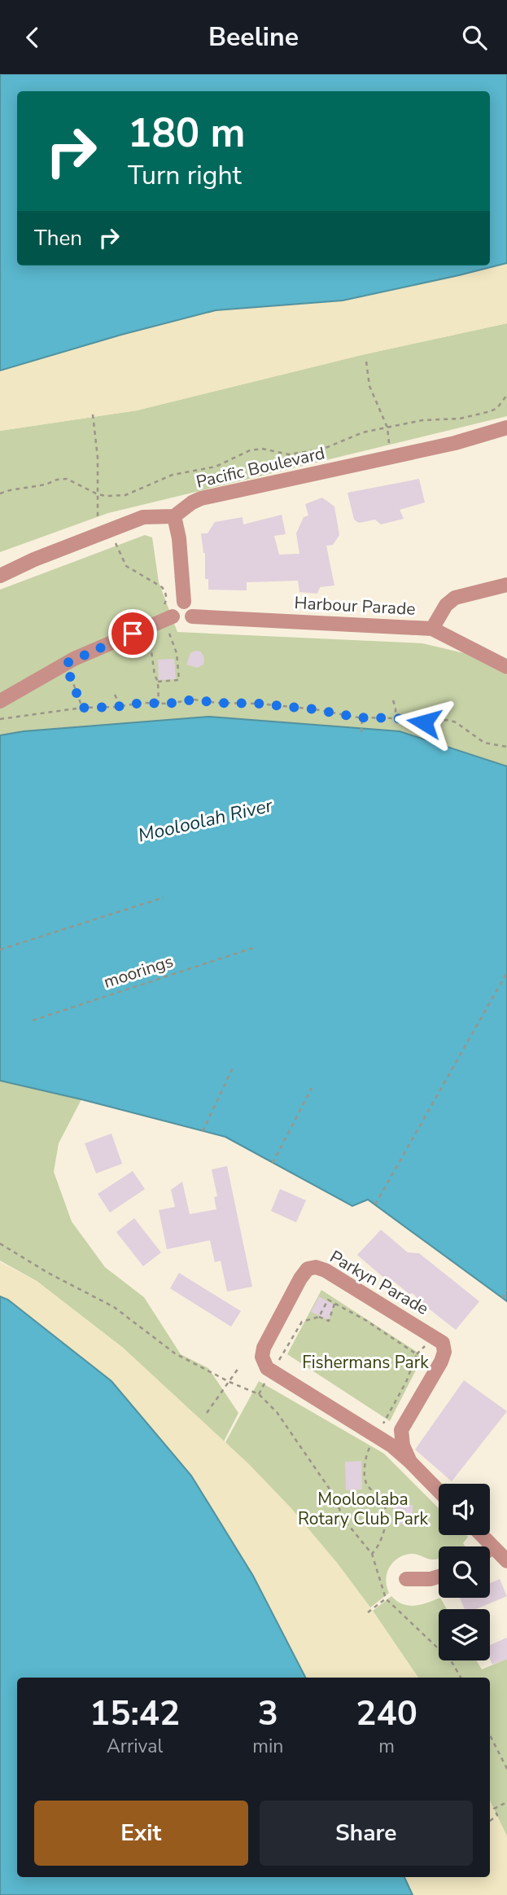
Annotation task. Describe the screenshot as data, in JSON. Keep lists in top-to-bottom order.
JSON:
{
  "streets": {
    "street": ["Pacific Boulevard", "Harbour Parade", "Parkyn Parade"],
    "path": ["moorings"]
  },
  "water": ["Mooloolah River"],
  "parks": ["Fishermans Park", "Mooloolaba Rotary Club Park"],
  "page": {
    "header": "Beeline",
    "turn": ["180 m", "Turn right"],
    "then": "Then",
    "eta": [
      "15:42",
      "Arrival",
      "3",
      "min",
      "240",
      "m"
    ],
    "buttons": ["Exit", "Share"]
  }
}
